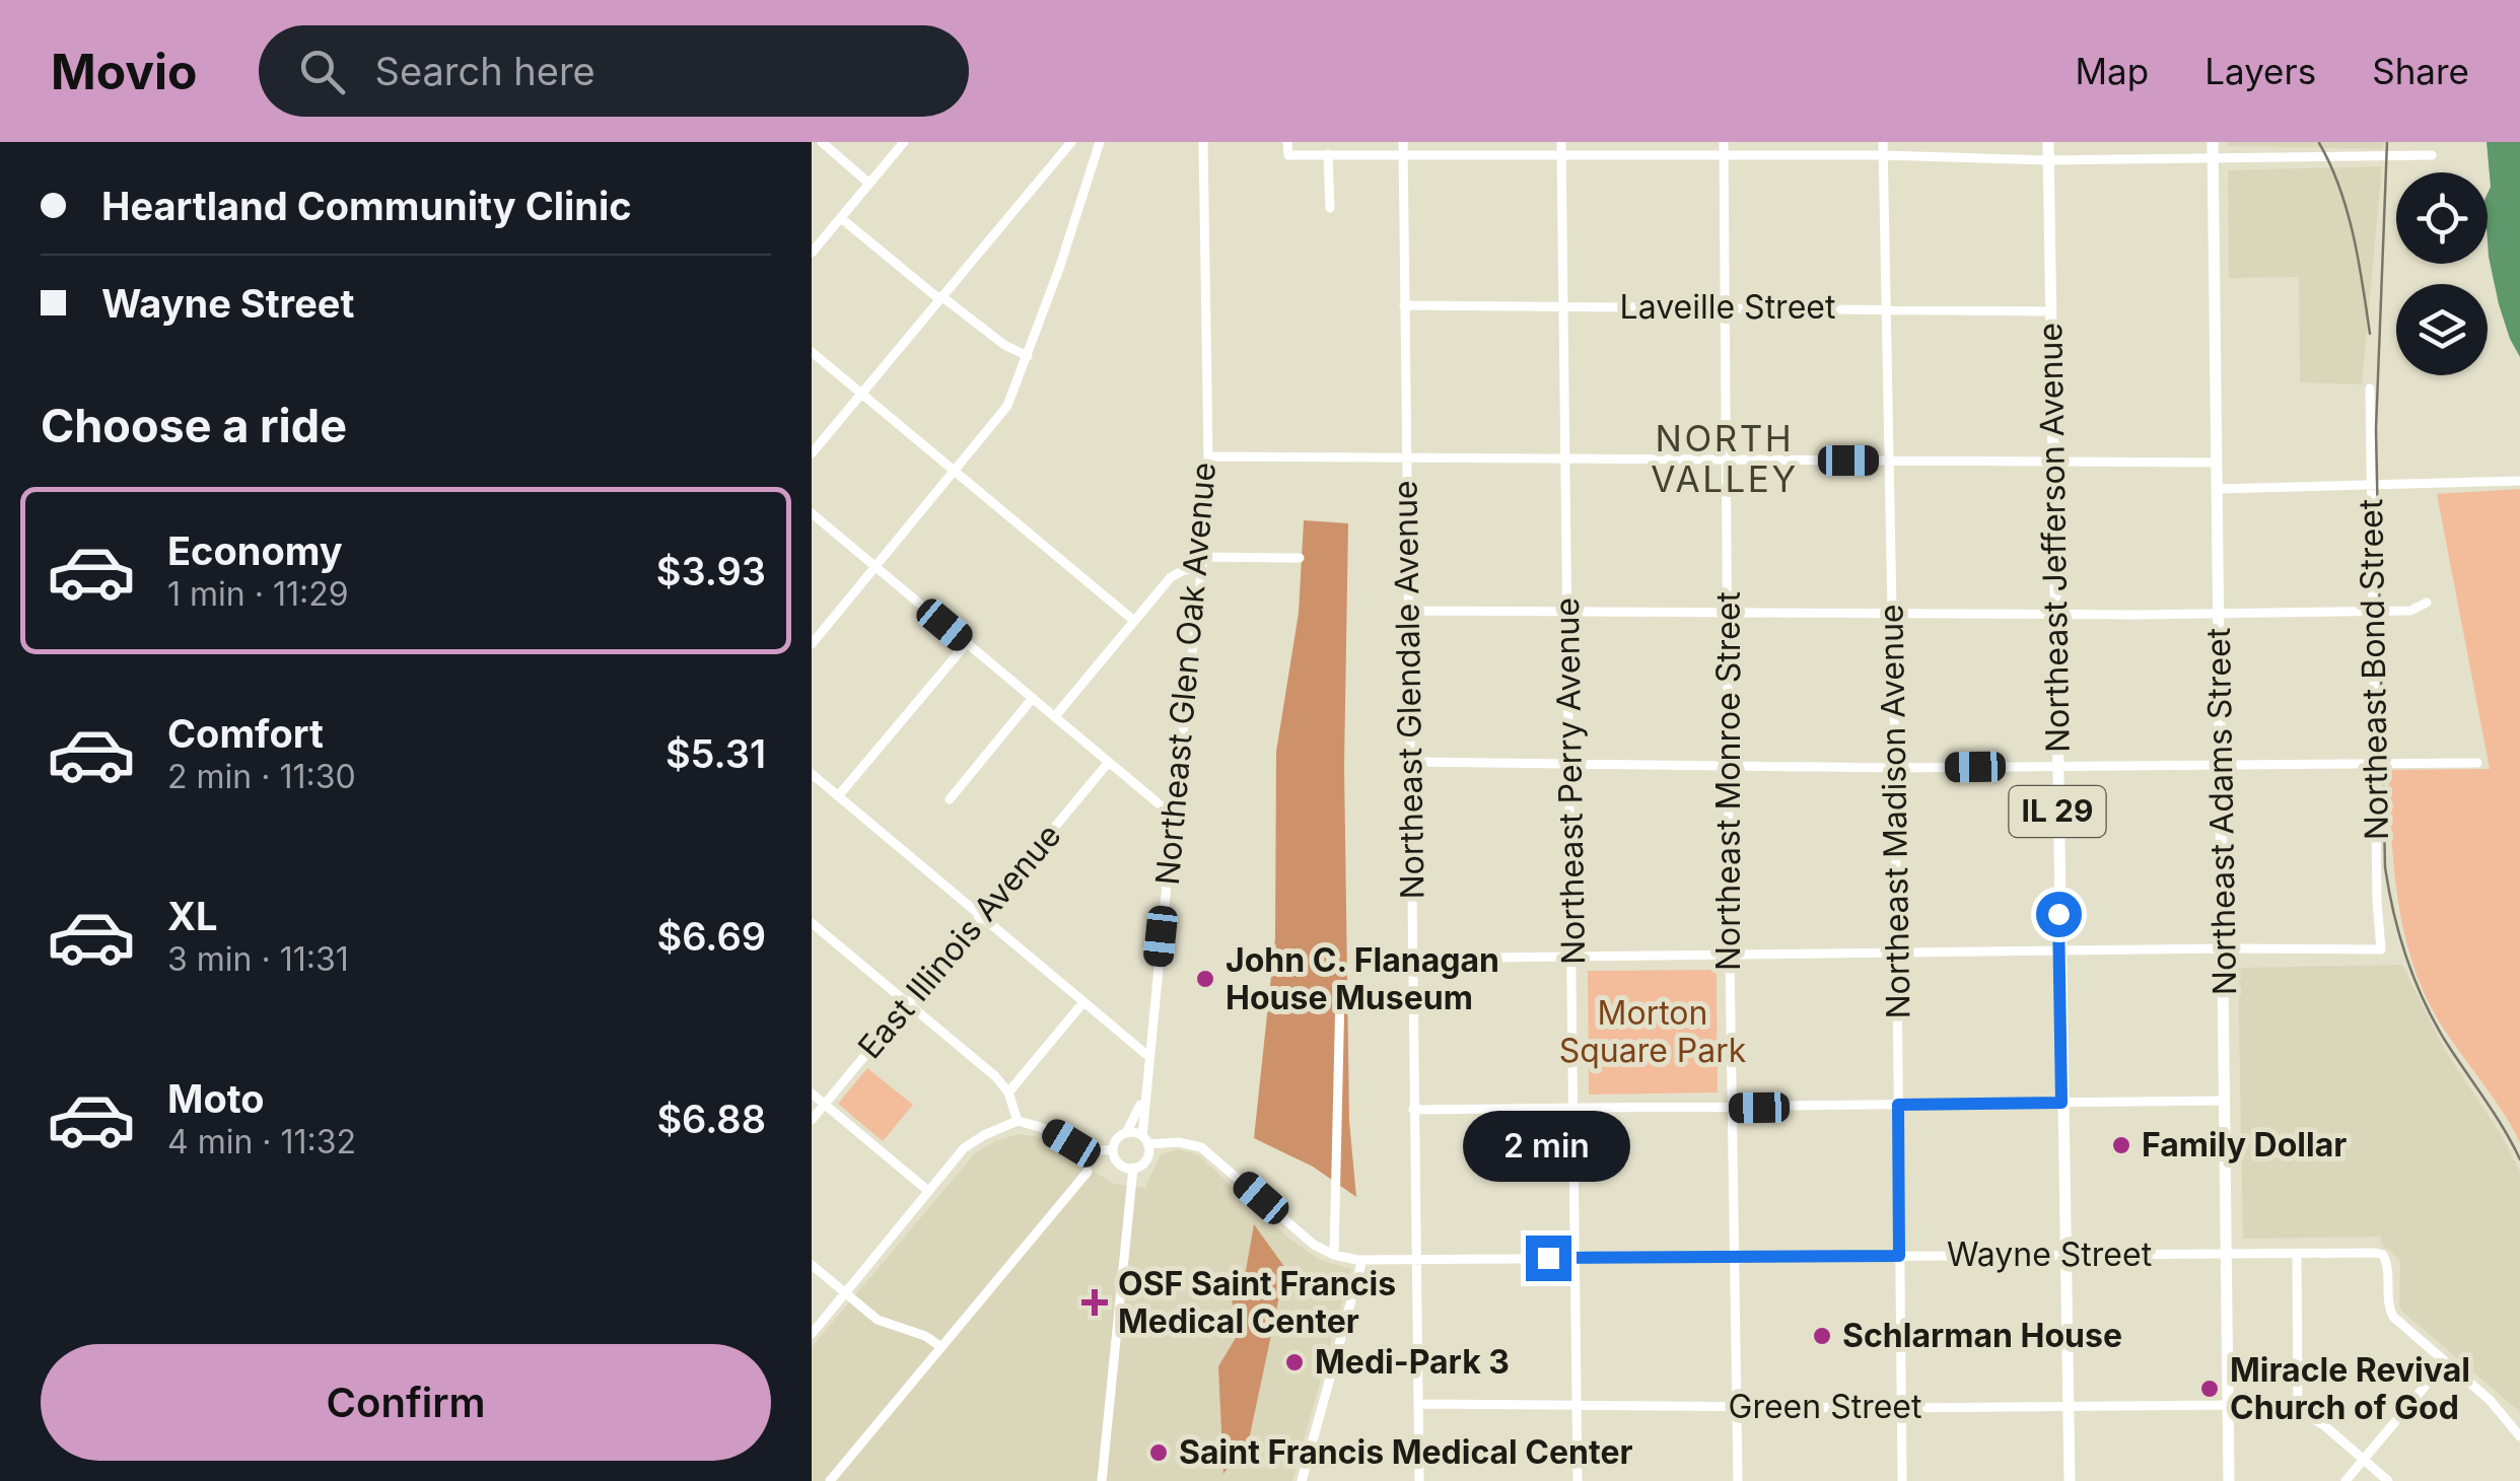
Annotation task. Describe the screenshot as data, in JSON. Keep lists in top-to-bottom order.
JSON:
{
  "streets": {
    "main road": ["Northeast Jefferson Avenue", "IL 29", "Northeast Adams Street"],
    "street": [
      "Laveille Street",
      "Northeast Bond Street",
      "Northeast Glen Oak Avenue",
      "Northeast Glendale Avenue",
      "Northeast Perry Avenue",
      "Northeast Monroe Street",
      "Northeast Madison Avenue",
      "East Illinois Avenue",
      "Wayne Street",
      "Green Street"
    ]
  },
  "crossings": [
    ["Laveille Street", "Northeast Jefferson Avenue"],
    ["Laveille Street", "Northeast Glendale Avenue"],
    ["Laveille Street", "Northeast Perry Avenue"],
    ["Laveille Street", "Northeast Monroe Street"],
    ["Laveille Street", "Northeast Madison Avenue"],
    ["Northeast Jefferson Avenue", "Wayne Street"],
    ["Northeast Jefferson Avenue", "Green Street"],
    ["Northeast Bond Street", "Northeast Adams Street"],
    ["Northeast Glen Oak Avenue", "Wayne Street"],
    ["Northeast Glendale Avenue", "Wayne Street"],
    ["Northeast Glendale Avenue", "Green Street"],
    ["Northeast Perry Avenue", "Wayne Street"],
    ["Northeast Perry Avenue", "Green Street"],
    ["Northeast Monroe Street", "Wayne Street"],
    ["Northeast Monroe Street", "Green Street"],
    ["Northeast Madison Avenue", "Wayne Street"],
    ["Northeast Madison Avenue", "Green Street"],
    ["Northeast Adams Street", "Wayne Street"],
    ["Northeast Adams Street", "Green Street"]
  ],
  "districts": ["NORTH VALLEY"],
  "parks": ["Morton Square Park"],
  "places": {
    "other": [
      "John C. Flanagan House Museum",
      "Family Dollar",
      "Schlarman House",
      "Medi-Park 3",
      "Miracle Revival Church of God",
      "Saint Francis Medical Center"
    ],
    "health": ["OSF Saint Francis Medical Center"]
  },
  "page": {
    "header": "Movio",
    "search": "Search here",
    "nav": ["Map", "Layers", "Share"],
    "banner": ["Heartland Community Clinic", "Wayne Street"],
    "heading": "Choose a ride",
    "list": [
      {
        "name": "Economy",
        "note": "1 min · 11:29",
        "value": "$3.93"
      },
      {
        "name": "Comfort",
        "note": "2 min · 11:30",
        "value": "$5.31"
      },
      {
        "name": "XL",
        "note": "3 min · 11:31",
        "value": "$6.69"
      },
      {
        "name": "Moto",
        "note": "4 min · 11:32",
        "value": "$6.88"
      }
    ],
    "bubble": "2 min",
    "buttons": "Confirm"
  }
}
